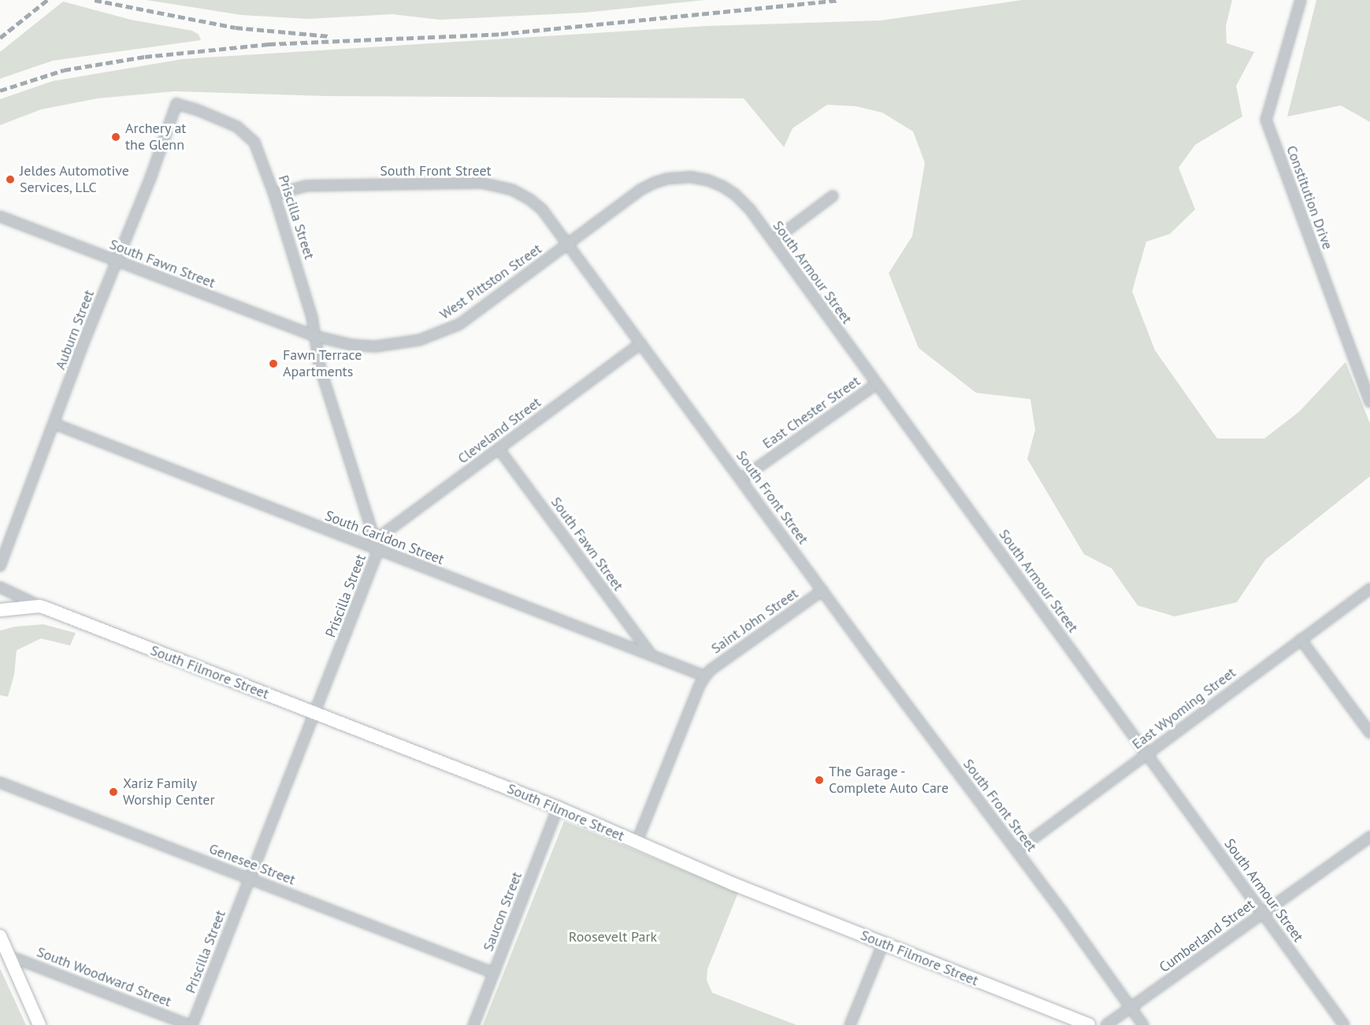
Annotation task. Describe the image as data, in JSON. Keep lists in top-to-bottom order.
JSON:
{
  "streets": {
    "street": [
      "South Front Street",
      "Constitution Drive",
      "Priscilla Street",
      "South Fawn Street",
      "South Armour Street",
      "West Pittston Street",
      "Auburn Street",
      "East Chester Street",
      "Cleveland Street",
      "South Carldon Street",
      "Saint John Street",
      "South Filmore Street",
      "East Wyoming Street",
      "Genesee Street",
      "Saucon Street",
      "Cumberland Street",
      "South Woodward Street"
    ]
  },
  "crossings": [
    ["South Front Street", "Priscilla Street"],
    ["South Front Street", "South Armour Street"],
    ["South Front Street", "West Pittston Street"],
    ["South Front Street", "East Chester Street"],
    ["South Front Street", "Cleveland Street"],
    ["South Front Street", "Saint John Street"],
    ["South Front Street", "East Wyoming Street"],
    ["South Front Street", "Cumberland Street"],
    ["Priscilla Street", "South Fawn Street"],
    ["Priscilla Street", "West Pittston Street"],
    ["Priscilla Street", "Auburn Street"],
    ["Priscilla Street", "Cleveland Street"],
    ["Priscilla Street", "South Carldon Street"],
    ["Priscilla Street", "South Filmore Street"],
    ["Priscilla Street", "Genesee Street"],
    ["Priscilla Street", "South Woodward Street"],
    ["South Fawn Street", "West Pittston Street"],
    ["South Fawn Street", "Auburn Street"],
    ["South Fawn Street", "Cleveland Street"],
    ["South Fawn Street", "South Carldon Street"],
    ["South Armour Street", "West Pittston Street"],
    ["South Armour Street", "East Chester Street"],
    ["South Armour Street", "East Wyoming Street"],
    ["South Armour Street", "Cumberland Street"],
    ["Auburn Street", "South Carldon Street"],
    ["Cleveland Street", "South Carldon Street"],
    ["South Carldon Street", "Saint John Street"],
    ["South Filmore Street", "Saucon Street"],
    ["Genesee Street", "Saucon Street"]
  ],
  "parks": ["Roosevelt Park"],
  "places": [
    "Archery at the Glenn",
    "Jeldes Automotive Services, LLC",
    "Fawn Terrace Apartments",
    "The Garage - Complete Auto Care",
    "Xariz Family Worship Center"
  ]
}
